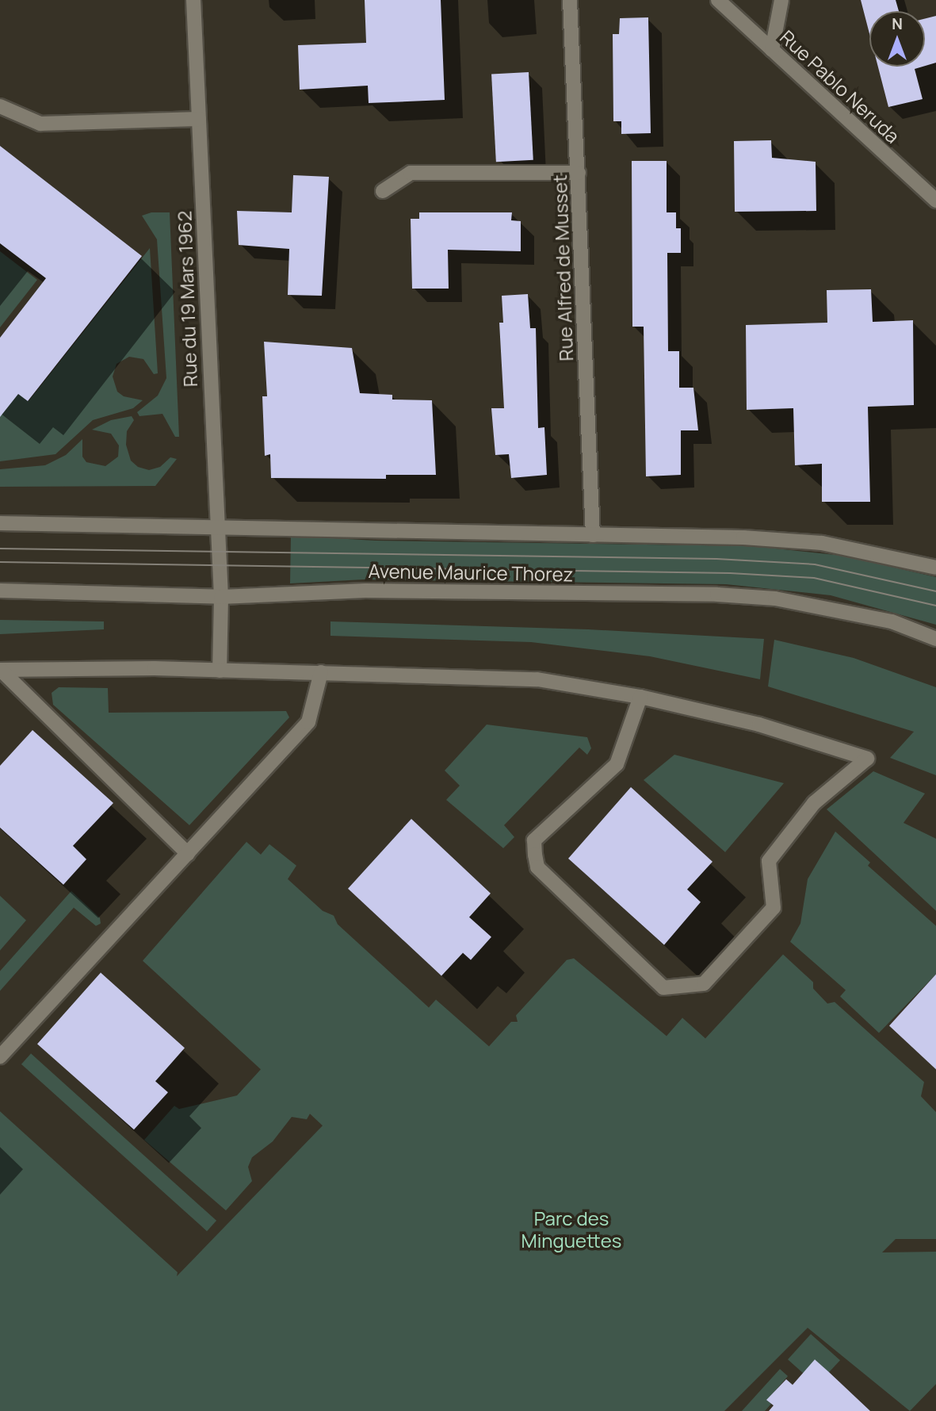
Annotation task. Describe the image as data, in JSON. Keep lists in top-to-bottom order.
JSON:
{
  "streets": {
    "street": [
      "Rue Pablo Neruda",
      "Rue Alfred de Musset",
      "Rue du 19 Mars 1962",
      "Avenue Maurice Thorez"
    ]
  },
  "crossings": [
    ["Rue Alfred de Musset", "Avenue Maurice Thorez"],
    ["Rue du 19 Mars 1962", "Avenue Maurice Thorez"]
  ],
  "parks": ["Parc des Minguettes"],
  "north": "top"
}
